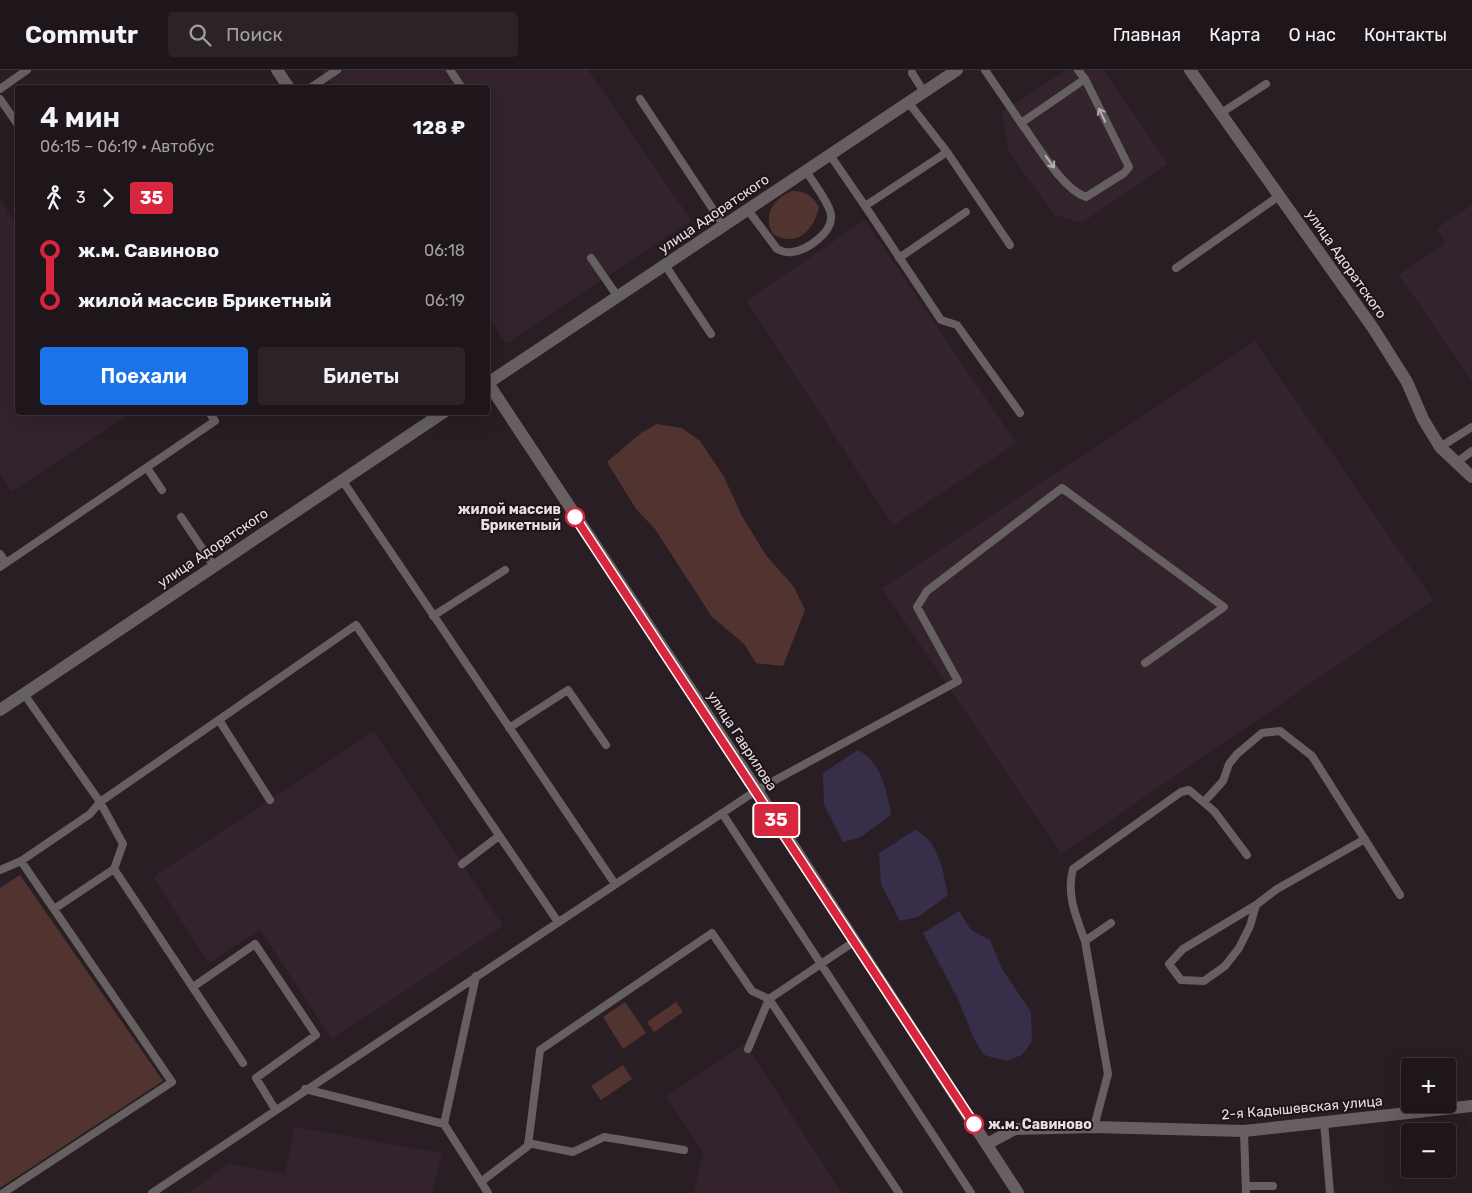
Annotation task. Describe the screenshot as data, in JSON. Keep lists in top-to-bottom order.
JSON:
{
  "streets": {
    "street": ["улица Адоратского", "улица Гаврилова", "2-я Кадышевская улица"]
  },
  "crossings": [
    ["улица Гаврилова", "2-я Кадышевская улица"]
  ],
  "places": ["жилой массив Брикетный", "ж.м. Савиново"],
  "lines": ["bus line 35"],
  "page": {
    "header": "Commutr",
    "search": "Поиск",
    "nav": [
      "Главная",
      "Карта",
      "О нас",
      "Контакты"
    ],
    "on_map": "35",
    "heading": ["4 мин", "06:15 – 06:19 · Автобус", "128 ₽"],
    "legs": ["3", "35"],
    "list": [
      {
        "name": "ж.м. Савиново",
        "value": "06:18"
      },
      {
        "name": "жилой массив Брикетный",
        "value": "06:19"
      }
    ],
    "buttons": ["Поехали", "Билеты"],
    "map_buttons": ["+", "−"]
  }
}
